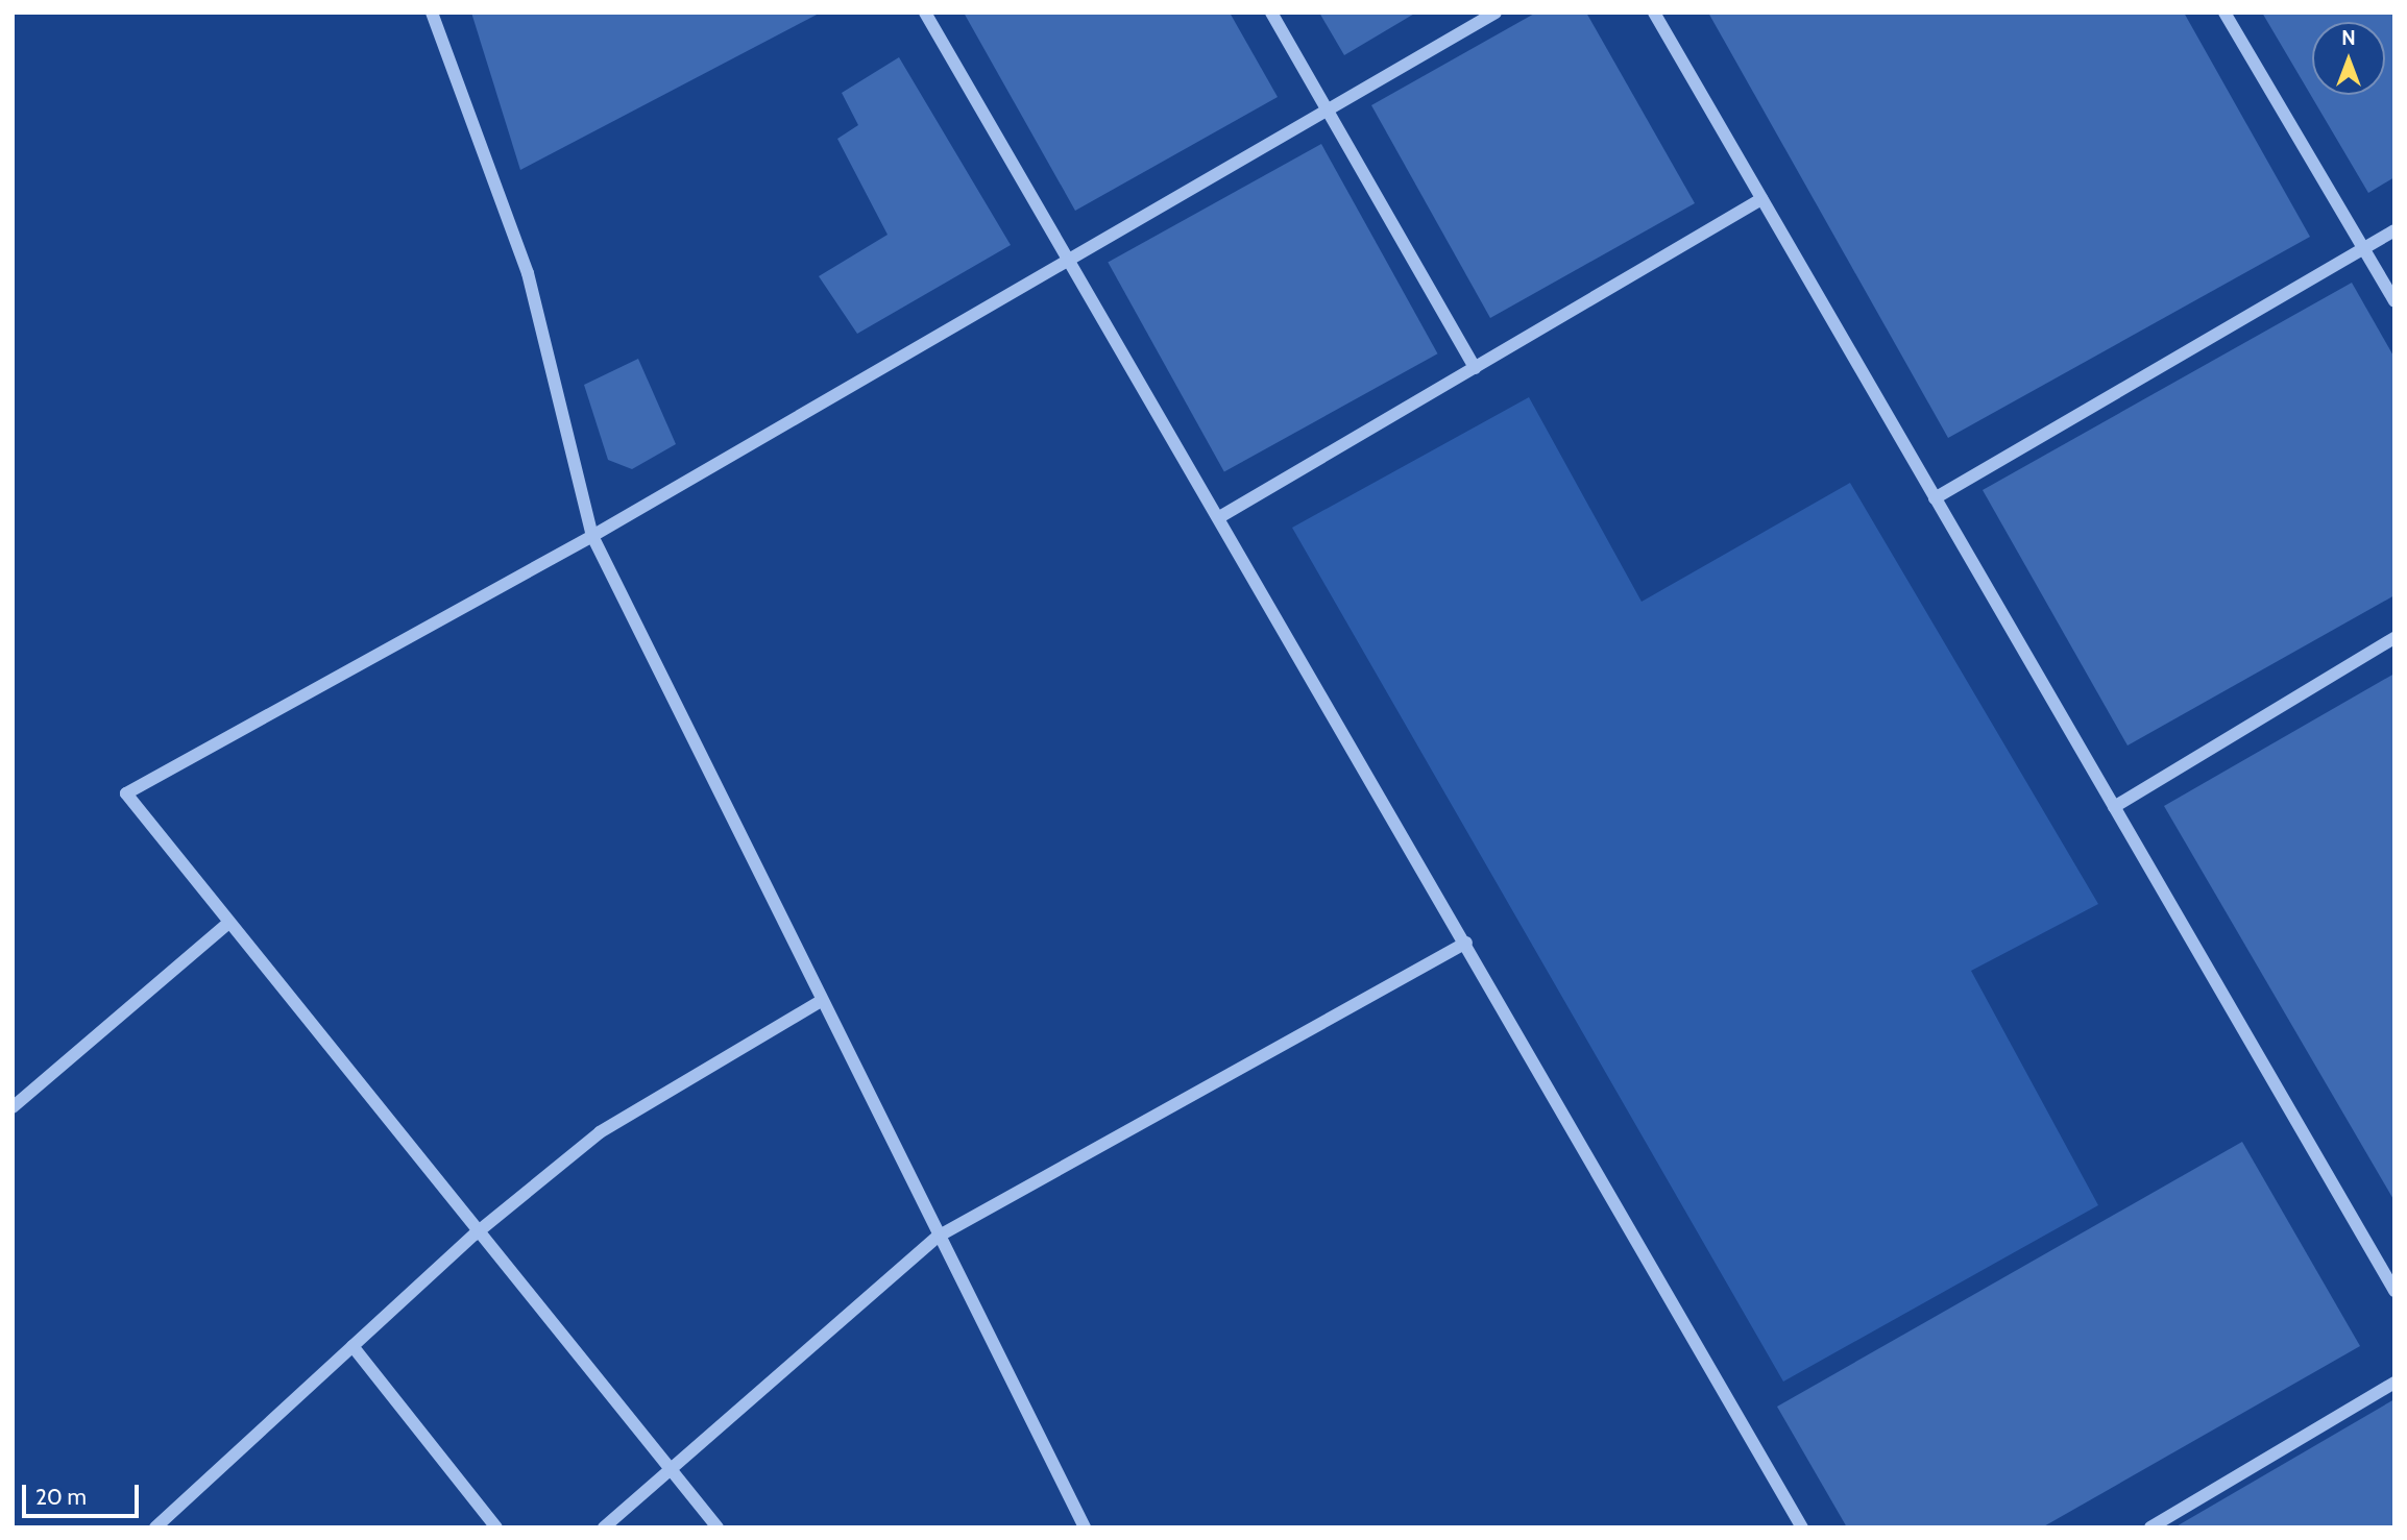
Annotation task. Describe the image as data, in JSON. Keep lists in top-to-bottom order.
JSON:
{
  "scale_bar": "20 m",
  "north": "top"
}
